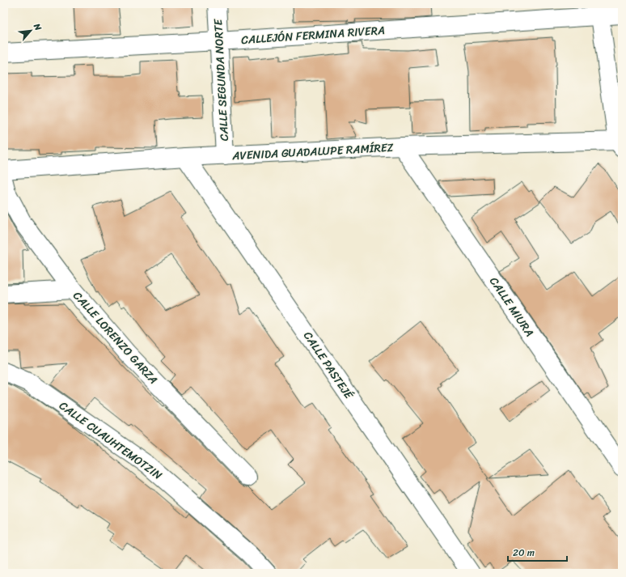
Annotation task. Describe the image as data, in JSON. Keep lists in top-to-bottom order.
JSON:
{
  "streets": {
    "street": [
      "CALLEJÓN FERMINA RIVERA",
      "CALLE SEGUNDA NORTE",
      "AVENIDA GUADALUPE RAMÍREZ",
      "CALLE MIURA",
      "CALLE LORENZO GARZA",
      "CALLE PASTEJÉ",
      "CALLE CUAUHTEMOTZIN"
    ]
  },
  "crossings": [
    ["CALLEJÓN FERMINA RIVERA", "CALLE SEGUNDA NORTE"],
    ["CALLE SEGUNDA NORTE", "AVENIDA GUADALUPE RAMÍREZ"],
    ["AVENIDA GUADALUPE RAMÍREZ", "CALLE MIURA"],
    ["AVENIDA GUADALUPE RAMÍREZ", "CALLE PASTEJÉ"]
  ],
  "scale_bar": "20 m",
  "north": "top right"
}
